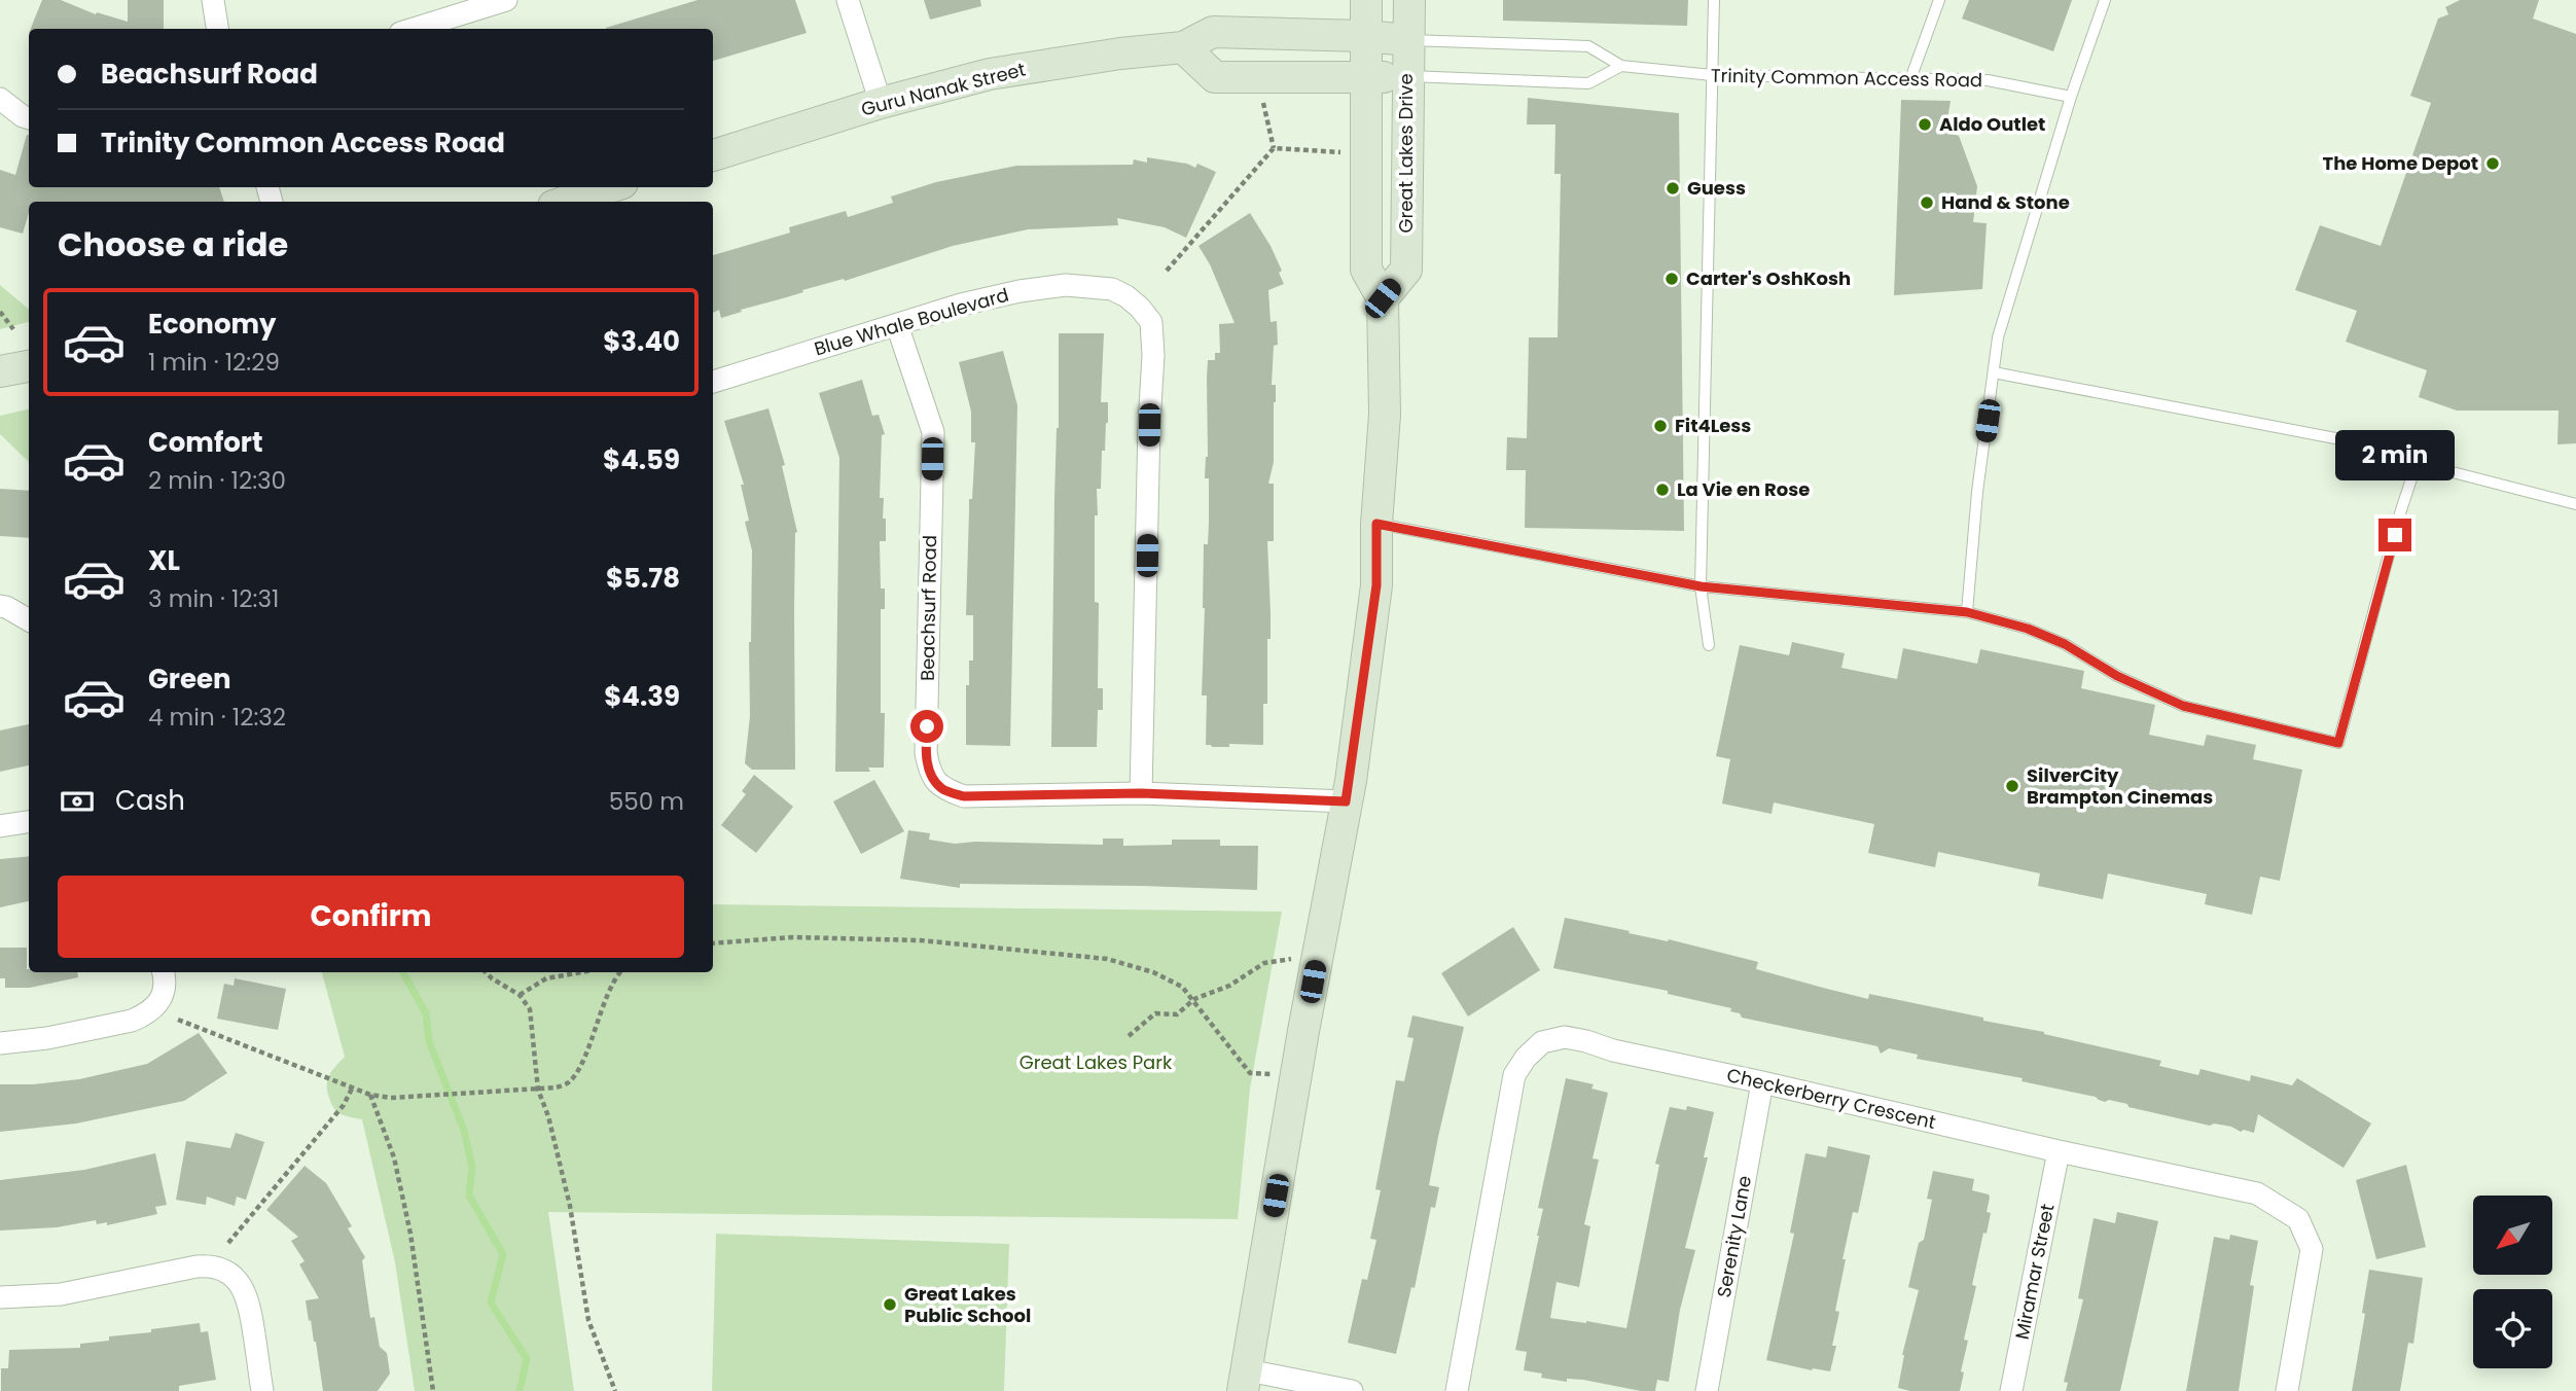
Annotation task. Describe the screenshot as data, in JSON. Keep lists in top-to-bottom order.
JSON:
{
  "streets": {
    "street": [
      "Guru Nanak Street",
      "Great Lakes Drive",
      "Blue Whale Boulevard",
      "Beachsurf Road",
      "Checkerberry Crescent",
      "Serenity Lane",
      "Miramar Street"
    ],
    "lane": ["Trinity Common Access Road"]
  },
  "crossings": [
    ["Trinity Common Access Road", "Guru Nanak Street"],
    ["Trinity Common Access Road", "Great Lakes Drive"],
    ["Guru Nanak Street", "Great Lakes Drive"],
    ["Blue Whale Boulevard", "Beachsurf Road"],
    ["Checkerberry Crescent", "Serenity Lane"],
    ["Checkerberry Crescent", "Miramar Street"]
  ],
  "parks": ["Great Lakes Park"],
  "places": [
    "Aldo Outlet",
    "The Home Depot",
    "Guess",
    "Hand & Stone",
    "Carter's OshKosh",
    "Fit4Less",
    "La Vie en Rose",
    "SilverCity Brampton Cinemas",
    "Great Lakes Public School"
  ],
  "north": "bottom left",
  "page": {
    "banner": ["Beachsurf Road", "Trinity Common Access Road"],
    "heading": "Choose a ride",
    "list": [
      {
        "name": "Economy",
        "note": "1 min · 12:29",
        "value": "$3.40"
      },
      {
        "name": "Comfort",
        "note": "2 min · 12:30",
        "value": "$4.59"
      },
      {
        "name": "XL",
        "note": "3 min · 12:31",
        "value": "$5.78"
      },
      {
        "name": "Green",
        "note": "4 min · 12:32",
        "value": "$4.39"
      }
    ],
    "bubble": "2 min",
    "pay": ["Cash", "550 m"],
    "buttons": "Confirm"
  }
}
